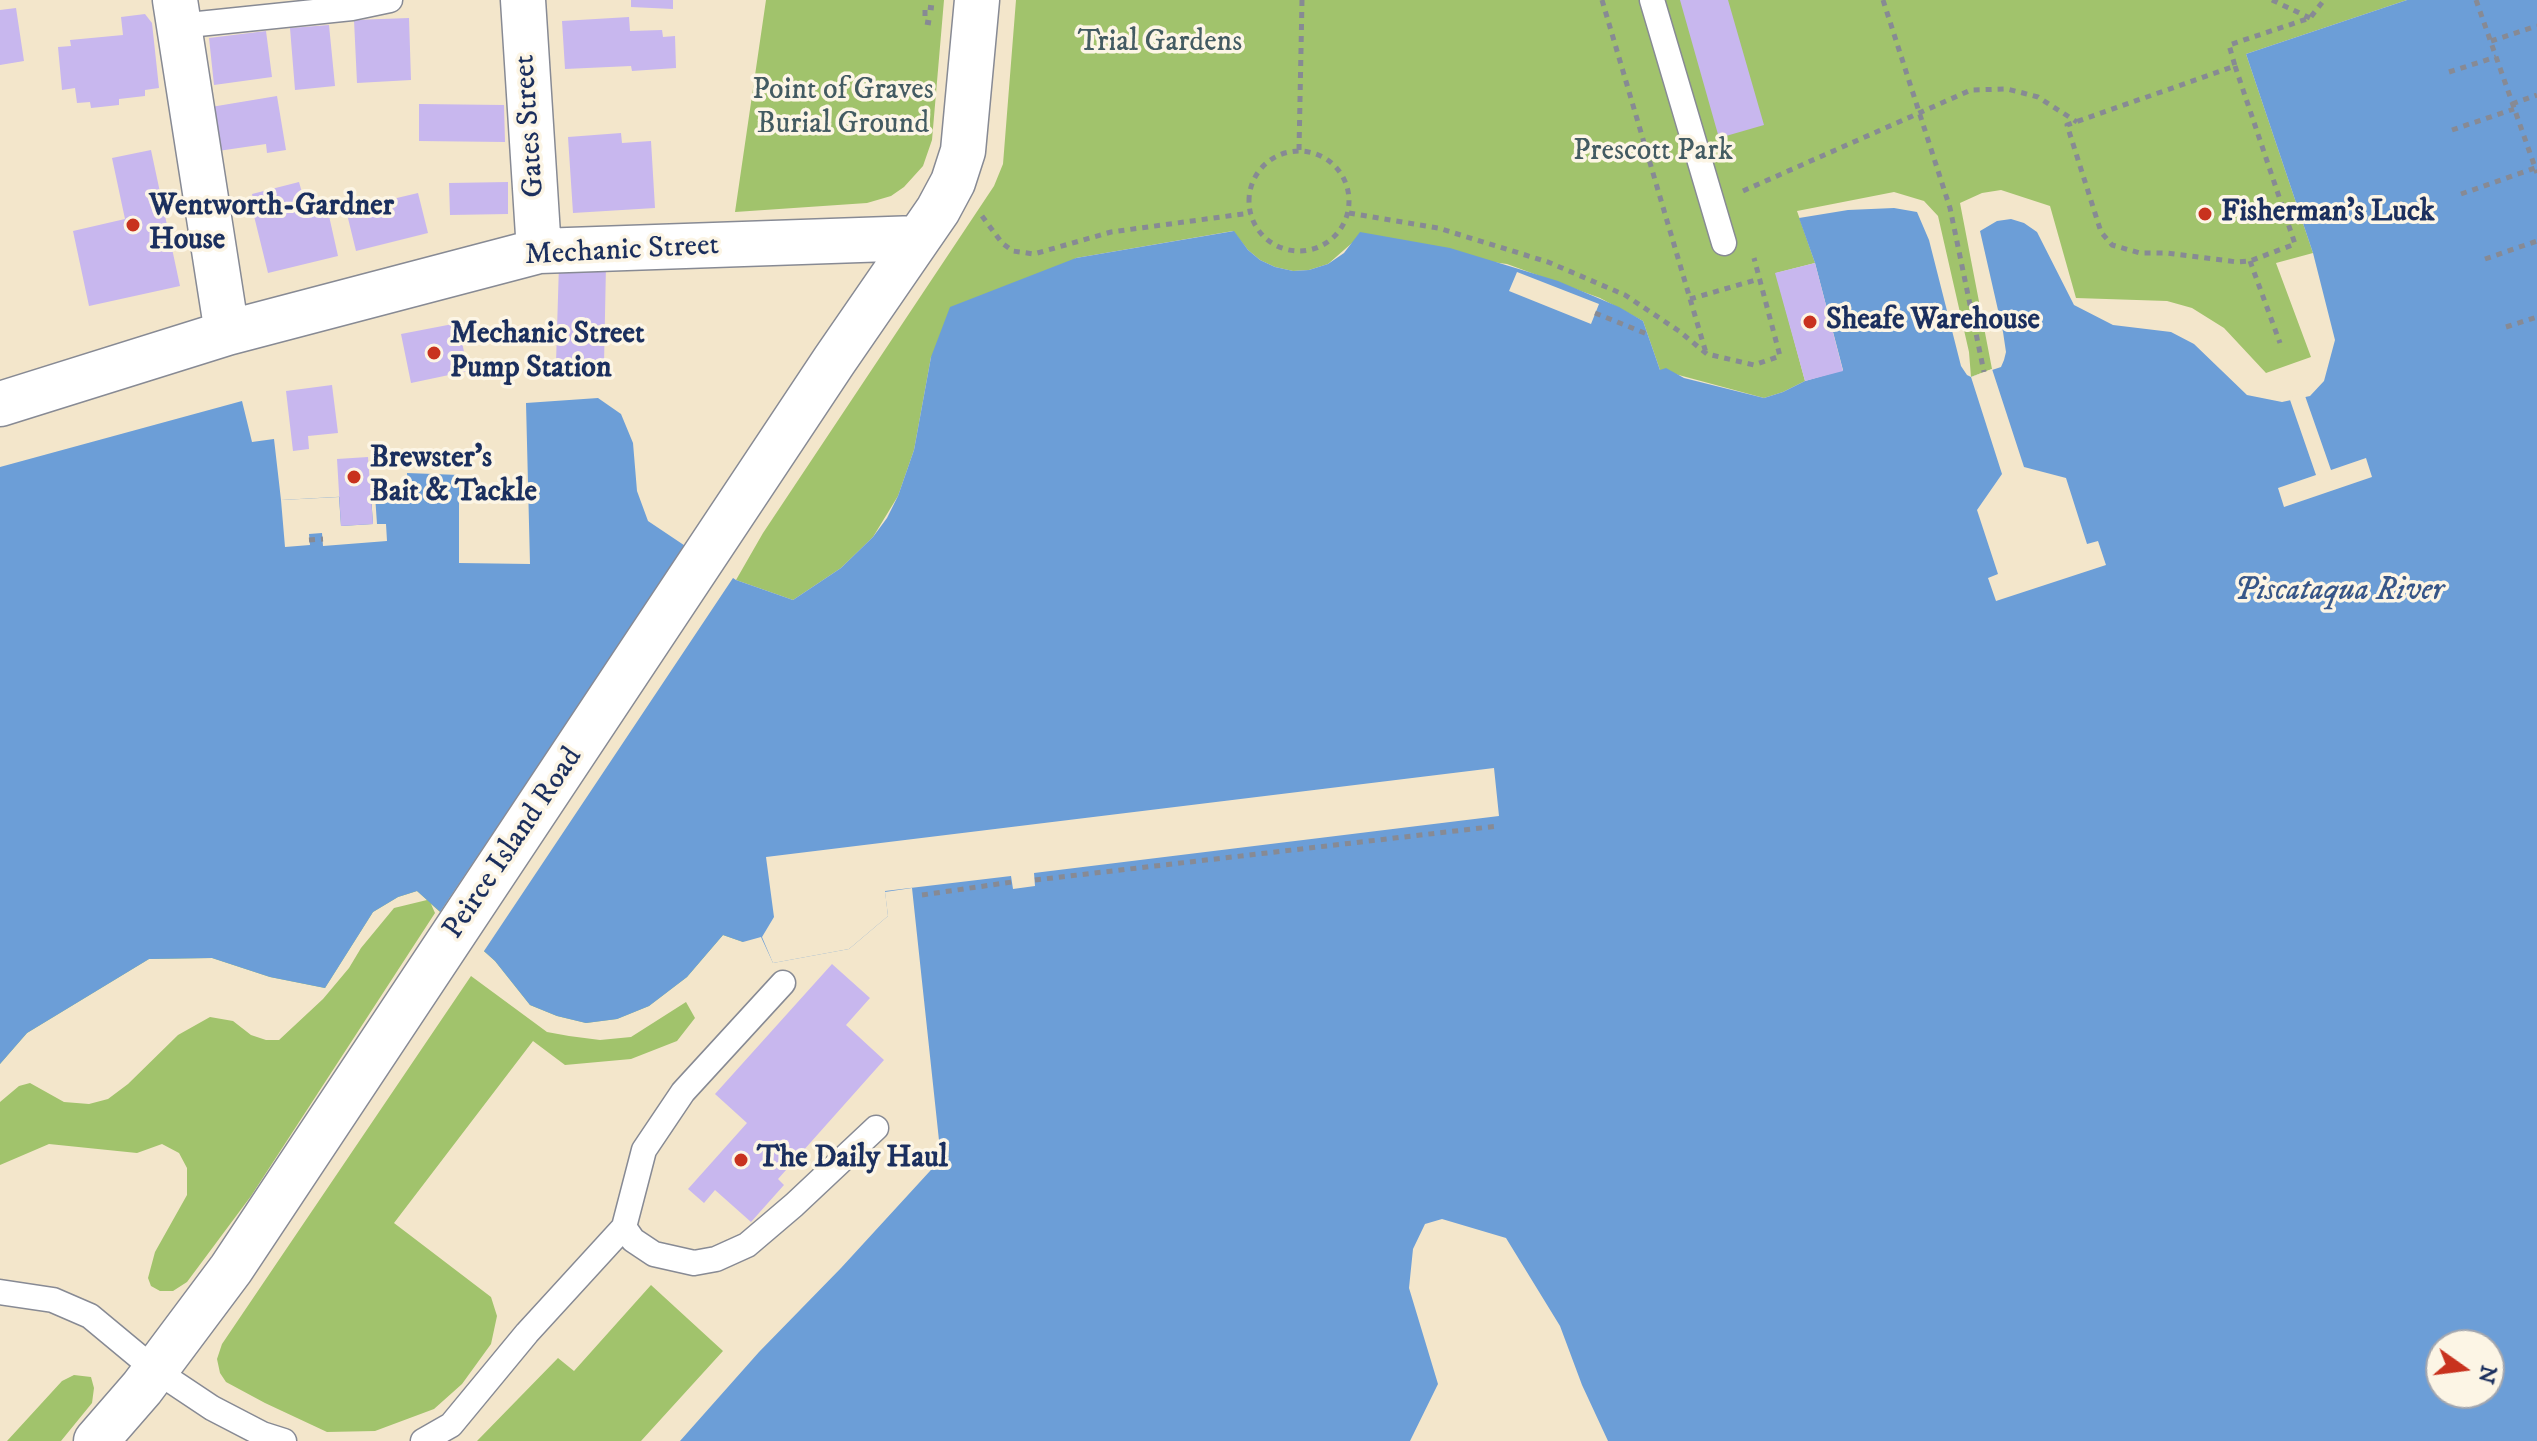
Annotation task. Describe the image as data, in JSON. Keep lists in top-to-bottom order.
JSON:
{
  "streets": {
    "street": ["Gates Street", "Mechanic Street", "Peirce Island Road"]
  },
  "crossings": [
    ["Gates Street", "Mechanic Street"],
    ["Mechanic Street", "Peirce Island Road"]
  ],
  "water": ["Piscataqua River"],
  "parks": ["Trial Gardens", "Point of Graves Burial Ground", "Prescott Park"],
  "places": [
    "Fisherman’s Luck",
    "Wentworth-Gardner House",
    "Sheafe Warehouse",
    "Mechanic Street Pump Station",
    "Brewster's Bait & Tackle",
    "The Daily Haul"
  ],
  "north": "right"
}
